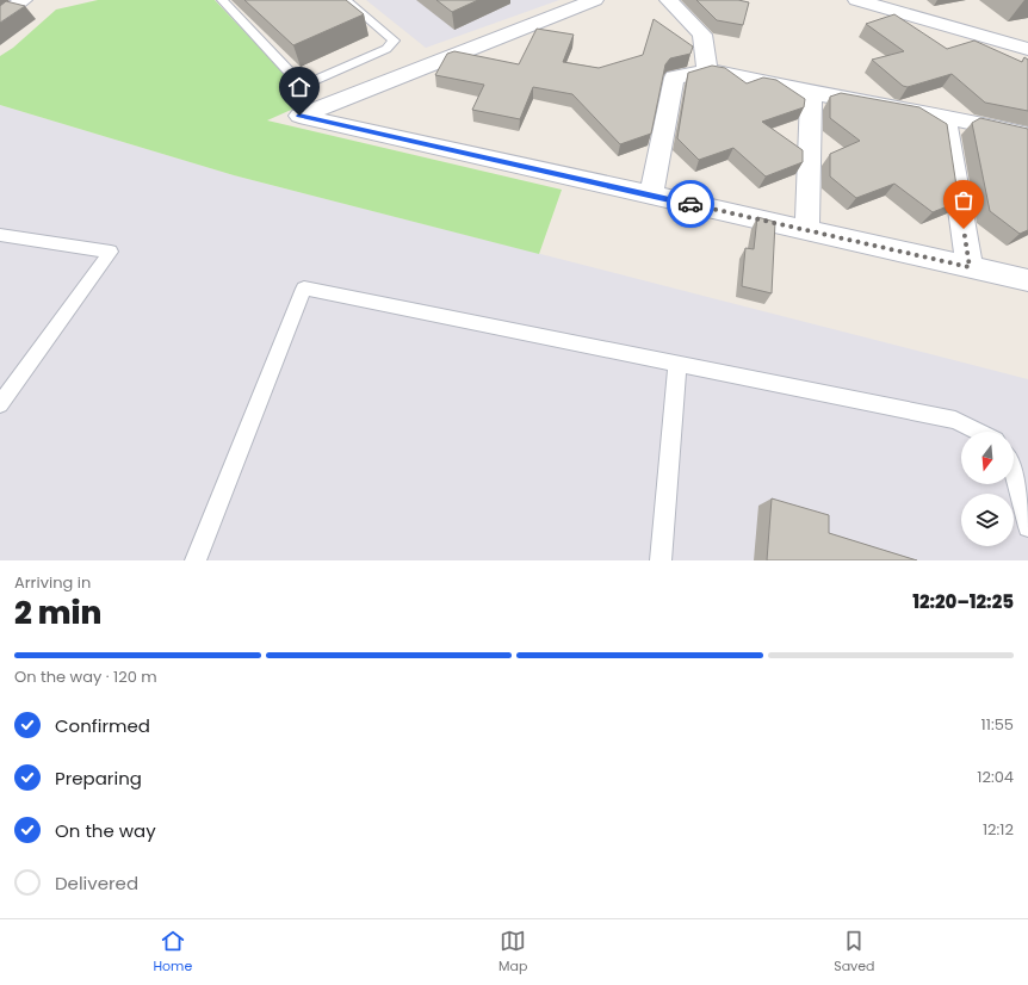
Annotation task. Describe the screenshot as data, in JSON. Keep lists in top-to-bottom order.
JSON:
{
  "north": "bottom",
  "page": {
    "heading": ["2 min", "Arriving in", "12:20–12:25"],
    "bar": "On the way · 120 m",
    "list": [
      ["Confirmed", "11:55"],
      ["Preparing", "12:04"],
      ["On the way", "12:12"],
      "Delivered"
    ],
    "tabs": ["Home", "Map", "Saved"]
  }
}
